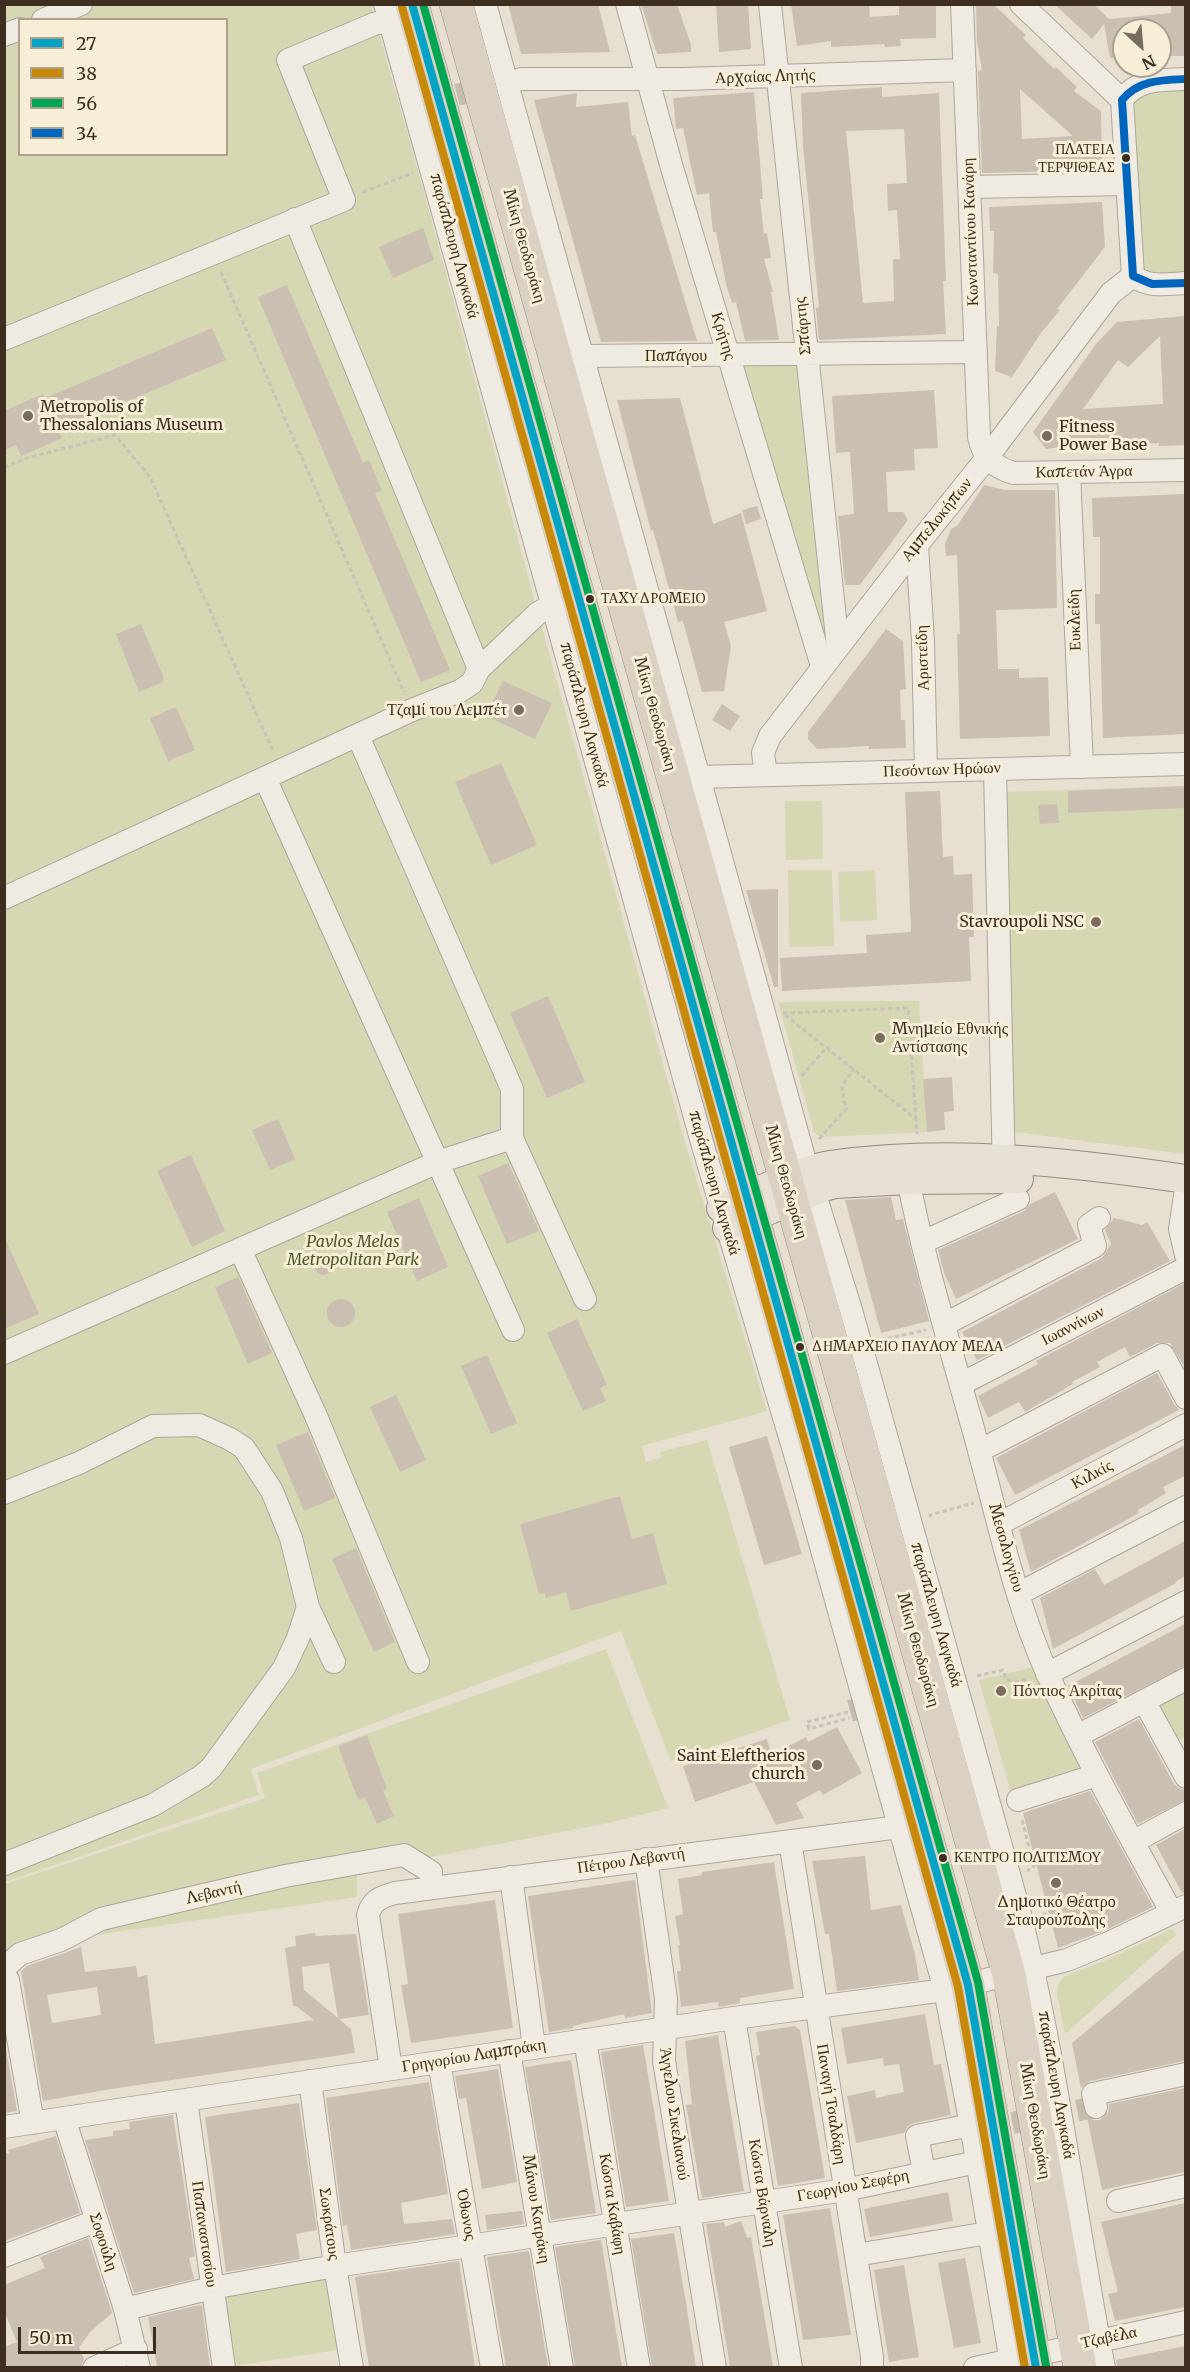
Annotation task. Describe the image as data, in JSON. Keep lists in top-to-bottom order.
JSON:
{
  "streets": {
    "highway": ["Μίκη Θεοδωράκη"],
    "street": [
      "Αρχαίας Λητής",
      "Κωνσταντίνου Κανάρη",
      "παράπλευρη Λαγκαδά",
      "Σπάρτης",
      "Κρήτης",
      "Παπάγου",
      "Καπετάν Άγρα",
      "Αμπελοκήπων",
      "Ευκλείδη",
      "Αριστείδη",
      "Πεσόντων Ηρώων",
      "Ιωαννίνων",
      "Κιλκίς",
      "Μεσολογγίου",
      "Πέτρου Λεβαντή",
      "Λεβαντή",
      "Γρηγορίου Λαμπράκη",
      "Παναγή Τσαλδάρη",
      "Άγγελου Σικελιανού",
      "Γεωργίου Σεφέρη",
      "Κώστα Βάρναλη",
      "Κώστα Καβάφη",
      "Μάνου Κατράκη",
      "Όθωνος",
      "Σωκράτους",
      "Παπαναστασίου",
      "Σοφούλη",
      "Τζαβέλα"
    ]
  },
  "crossings": [
    ["Αρχαίας Λητής", "Κωνσταντίνου Κανάρη"],
    ["Αρχαίας Λητής", "Σπάρτης"],
    ["Αρχαίας Λητής", "Κρήτης"],
    ["Κωνσταντίνου Κανάρη", "Παπάγου"],
    ["Κωνσταντίνου Κανάρη", "Καπετάν Άγρα"],
    ["Κωνσταντίνου Κανάρη", "Αμπελοκήπων"],
    ["παράπλευρη Λαγκαδά", "Πέτρου Λεβαντή"],
    ["παράπλευρη Λαγκαδά", "Γρηγορίου Λαμπράκη"],
    ["παράπλευρη Λαγκαδά", "Γεωργίου Σεφέρη"],
    ["παράπλευρη Λαγκαδά", "Τζαβέλα"],
    ["Μίκη Θεοδωράκη", "Παπάγου"],
    ["Μίκη Θεοδωράκη", "Γρηγορίου Λαμπράκη"],
    ["Μίκη Θεοδωράκη", "Τζαβέλα"],
    ["Σπάρτης", "Παπάγου"],
    ["Σπάρτης", "Αμπελοκήπων"],
    ["Κρήτης", "Παπάγου"],
    ["Κρήτης", "Αμπελοκήπων"],
    ["Καπετάν Άγρα", "Αμπελοκήπων"],
    ["Καπετάν Άγρα", "Ευκλείδη"],
    ["Αμπελοκήπων", "Αριστείδη"],
    ["Αμπελοκήπων", "Πεσόντων Ηρώων"],
    ["Ευκλείδη", "Πεσόντων Ηρώων"],
    ["Αριστείδη", "Πεσόντων Ηρώων"],
    ["Ιωαννίνων", "Μεσολογγίου"],
    ["Κιλκίς", "Μεσολογγίου"],
    ["Μεσολογγίου", "Γρηγορίου Λαμπράκη"],
    ["Πέτρου Λεβαντή", "Γρηγορίου Λαμπράκη"],
    ["Πέτρου Λεβαντή", "Παναγή Τσαλδάρη"],
    ["Πέτρου Λεβαντή", "Άγγελου Σικελιανού"],
    ["Γρηγορίου Λαμπράκη", "Παναγή Τσαλδάρη"],
    ["Γρηγορίου Λαμπράκη", "Άγγελου Σικελιανού"],
    ["Γρηγορίου Λαμπράκη", "Κώστα Βάρναλη"],
    ["Γρηγορίου Λαμπράκη", "Κώστα Καβάφη"],
    ["Γρηγορίου Λαμπράκη", "Μάνου Κατράκη"],
    ["Γρηγορίου Λαμπράκη", "Όθωνος"],
    ["Γρηγορίου Λαμπράκη", "Σωκράτους"],
    ["Γρηγορίου Λαμπράκη", "Παπαναστασίου"],
    ["Γρηγορίου Λαμπράκη", "Σοφούλη"],
    ["Παναγή Τσαλδάρη", "Γεωργίου Σεφέρη"],
    ["Άγγελου Σικελιανού", "Γεωργίου Σεφέρη"],
    ["Γεωργίου Σεφέρη", "Κώστα Βάρναλη"],
    ["Γεωργίου Σεφέρη", "Κώστα Καβάφη"],
    ["Γεωργίου Σεφέρη", "Μάνου Κατράκη"],
    ["Γεωργίου Σεφέρη", "Όθωνος"],
    ["Γεωργίου Σεφέρη", "Σωκράτους"],
    ["Γεωργίου Σεφέρη", "Παπαναστασίου"],
    ["Γεωργίου Σεφέρη", "Σοφούλη"]
  ],
  "parks": ["Pavlos Melas Metropolitan Park"],
  "places": [
    "ΠΛΑΤΕΙΑ ΤΕΡΨΙΘΕΑΣ",
    "Metropolis of Thessalonians Museum",
    "Fitness Power Base",
    "ΤΑΧΥΔΡΟΜΕΙΟ",
    "Τζαμί του Λεμπέτ",
    "Stavroupoli NSC",
    "Μνημείο Εθνικής Αντίστασης",
    "ΔΗΜΑΡΧΕΙΟ ΠΑΥΛΟΥ ΜΕΛΑ",
    "Πόντιος Ακρίτας",
    "Saint Eleftherios church",
    "ΚΕΝΤΡΟ ΠΟΛΙΤΙΣΜΟΥ",
    "Δημοτικό Θέατρο Σταυρούπολης"
  ],
  "lines": [
    "transit line 27",
    "transit line 56",
    "transit line 38",
    "transit line 34"
  ],
  "legend": [
    "27",
    "38",
    "56",
    "34"
  ],
  "scale_bar": "50 m",
  "north": "bottom right"
}
